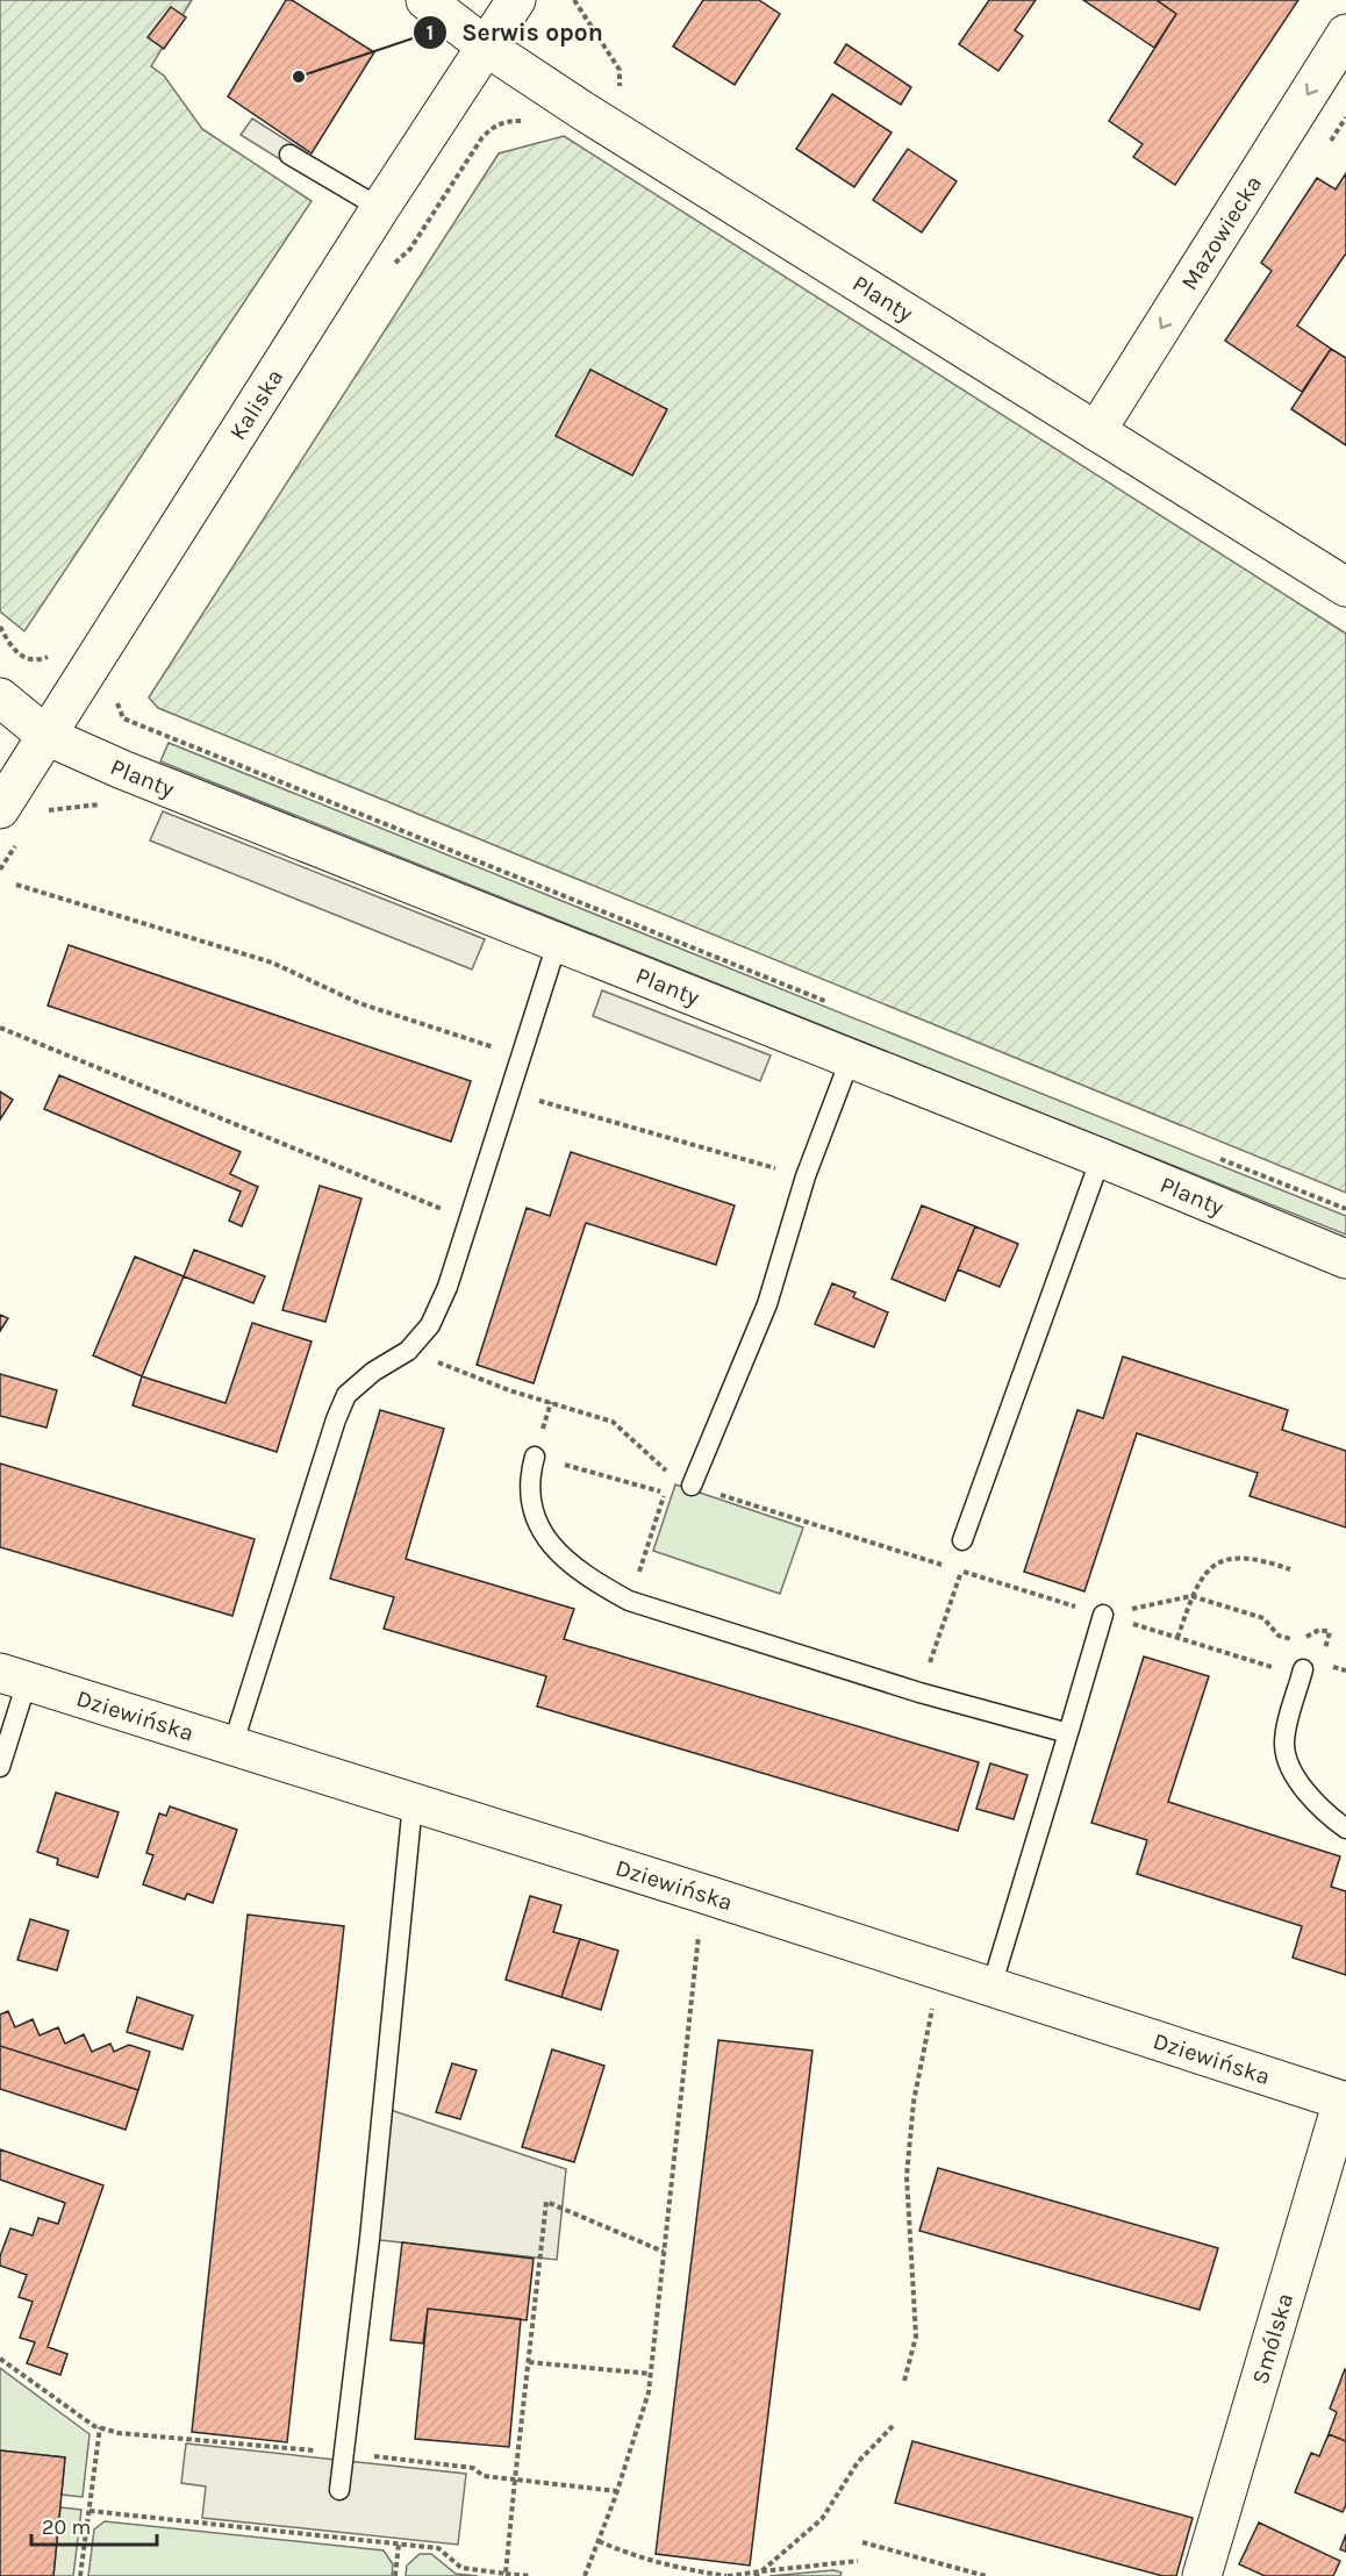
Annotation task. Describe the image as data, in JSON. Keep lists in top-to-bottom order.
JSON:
{
  "streets": {
    "street": [
      "Mazowiecka",
      "Planty",
      "Kaliska",
      "Dziewińska",
      "Smólska"
    ]
  },
  "crossings": [
    ["Mazowiecka", "Planty"],
    ["Planty", "Kaliska"],
    ["Dziewińska", "Smólska"]
  ],
  "one_way": ["Mazowiecka"],
  "places": ["Serwis opon"],
  "scale_bar": "20 m"
}
